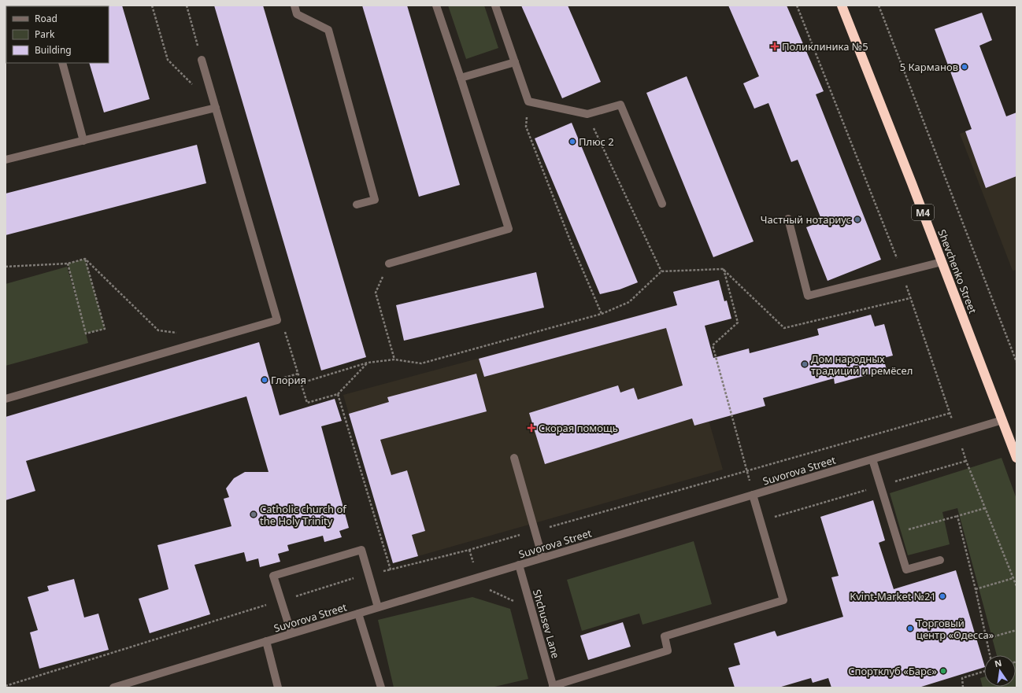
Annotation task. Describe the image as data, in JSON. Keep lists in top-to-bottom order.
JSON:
{
  "streets": {
    "highway": ["M4", "Shevchenko Street"],
    "street": ["Suvorova Street", "Shchusev Lane"]
  },
  "crossings": [
    ["Shevchenko Street", "Suvorova Street"],
    ["Suvorova Street", "Shchusev Lane"]
  ],
  "places": {
    "health": ["Поликлиника №5", "Скорая помощь"],
    "other": [
      "5 Карманов",
      "Плюс 2",
      "Частный нотариус",
      "Дом народных традиций и ремёсел",
      "Глория",
      "Catholic church of the Holy Trinity",
      "Kvint-Market №21",
      "Торговый центр «Одесса»",
      "Спортклуб «Барс»"
    ]
  },
  "legend": ["Road", "Park", "Building"],
  "north": "top"
}
